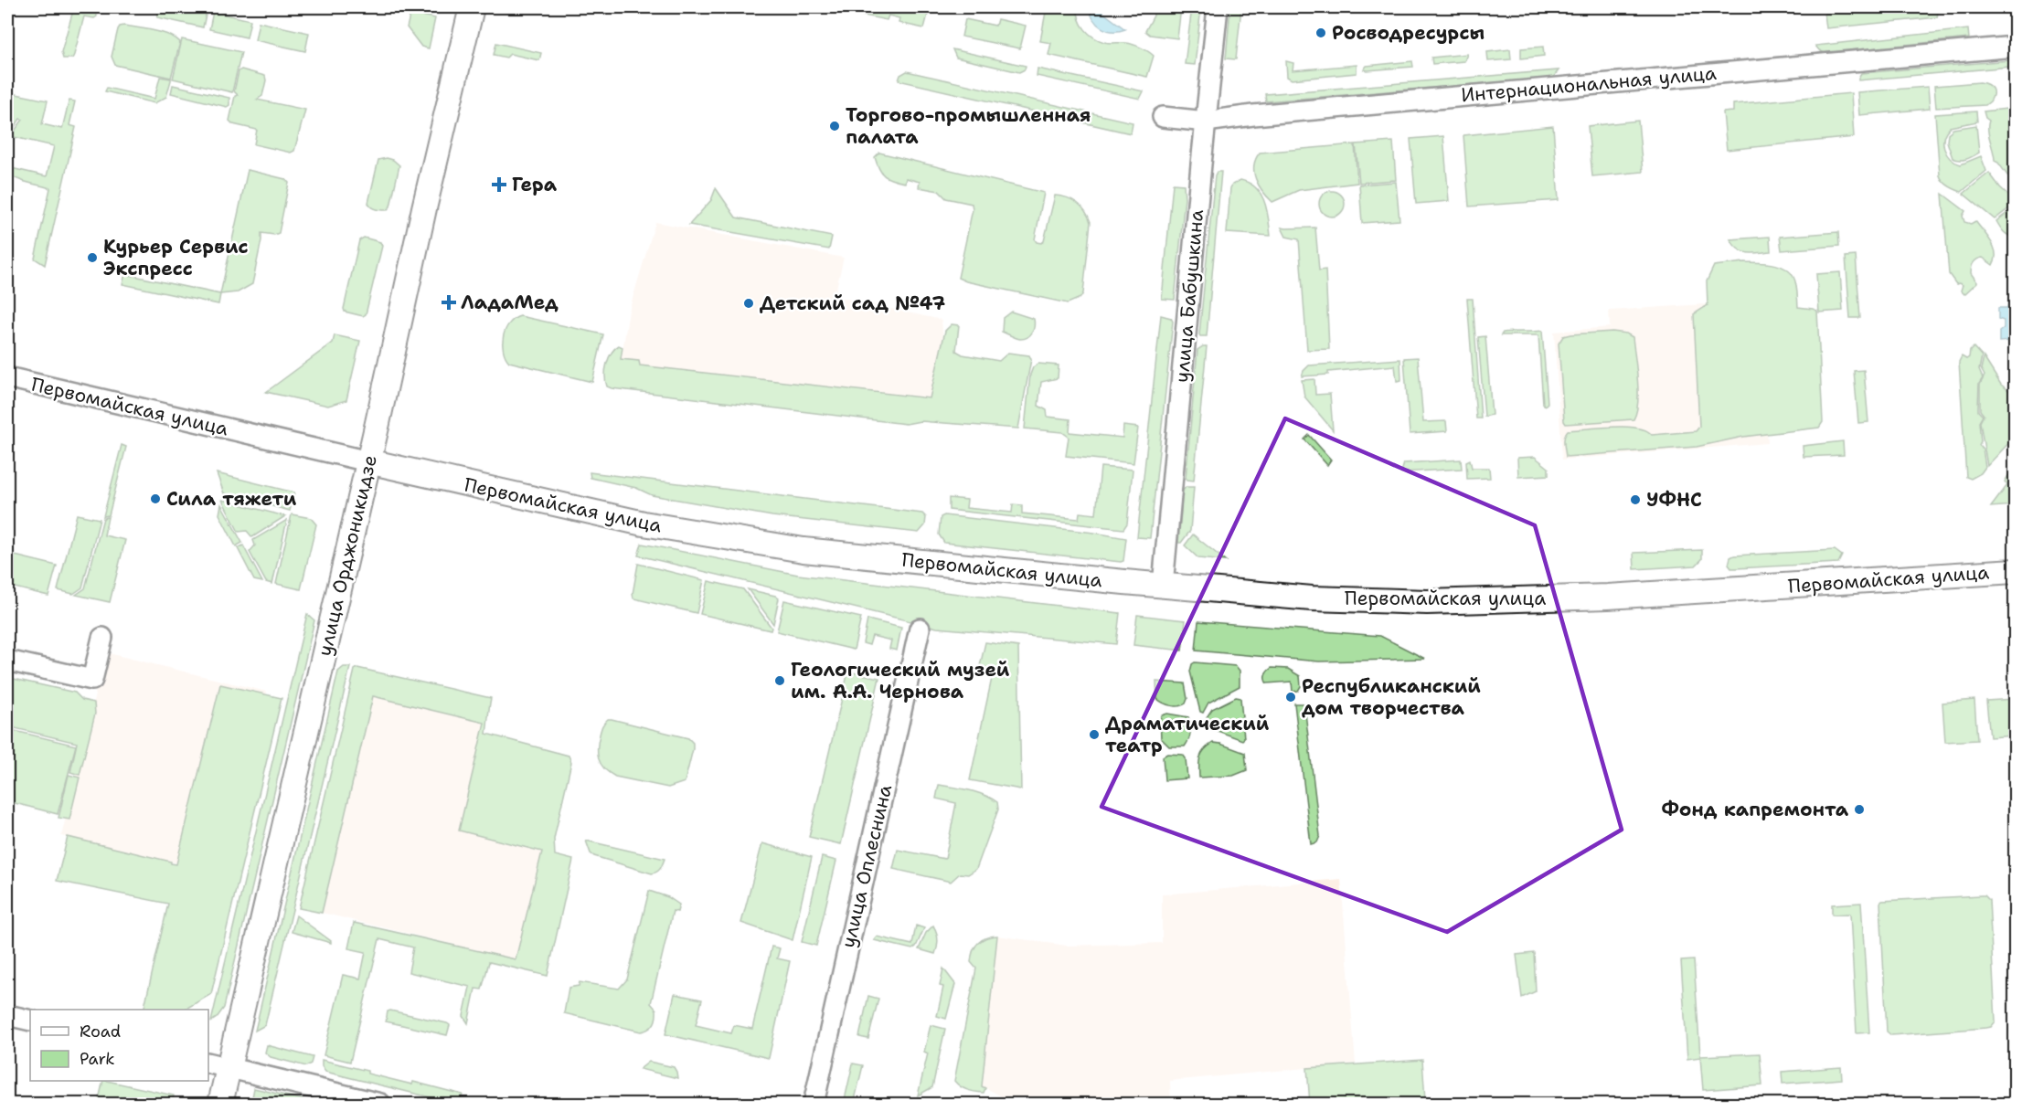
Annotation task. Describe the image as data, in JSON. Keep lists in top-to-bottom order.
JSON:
{
  "streets": {
    "main road": ["Первомайская улица", "улица Орджоникидзе"],
    "street": ["Интернациональная улица", "улица Бабушкина", "улица Оплеснина"]
  },
  "crossings": [
    ["Интернациональная улица", "улица Бабушкина"],
    ["улица Бабушкина", "Первомайская улица"],
    ["Первомайская улица", "улица Орджоникидзе"]
  ],
  "places": {
    "other": [
      "Росводресурсы",
      "Торгово-промышленная палата",
      "Курьер Сервис Экспресс",
      "Детский сад №47",
      "Сила тяжети",
      "УФНС",
      "Геологический музей им. А.А. Чернова",
      "Республиканский дом творчества",
      "Драматический театр",
      "Фонд капремонта"
    ],
    "health": ["Гера", "ЛадаМед"]
  },
  "legend": ["Road", "Park"]
}
